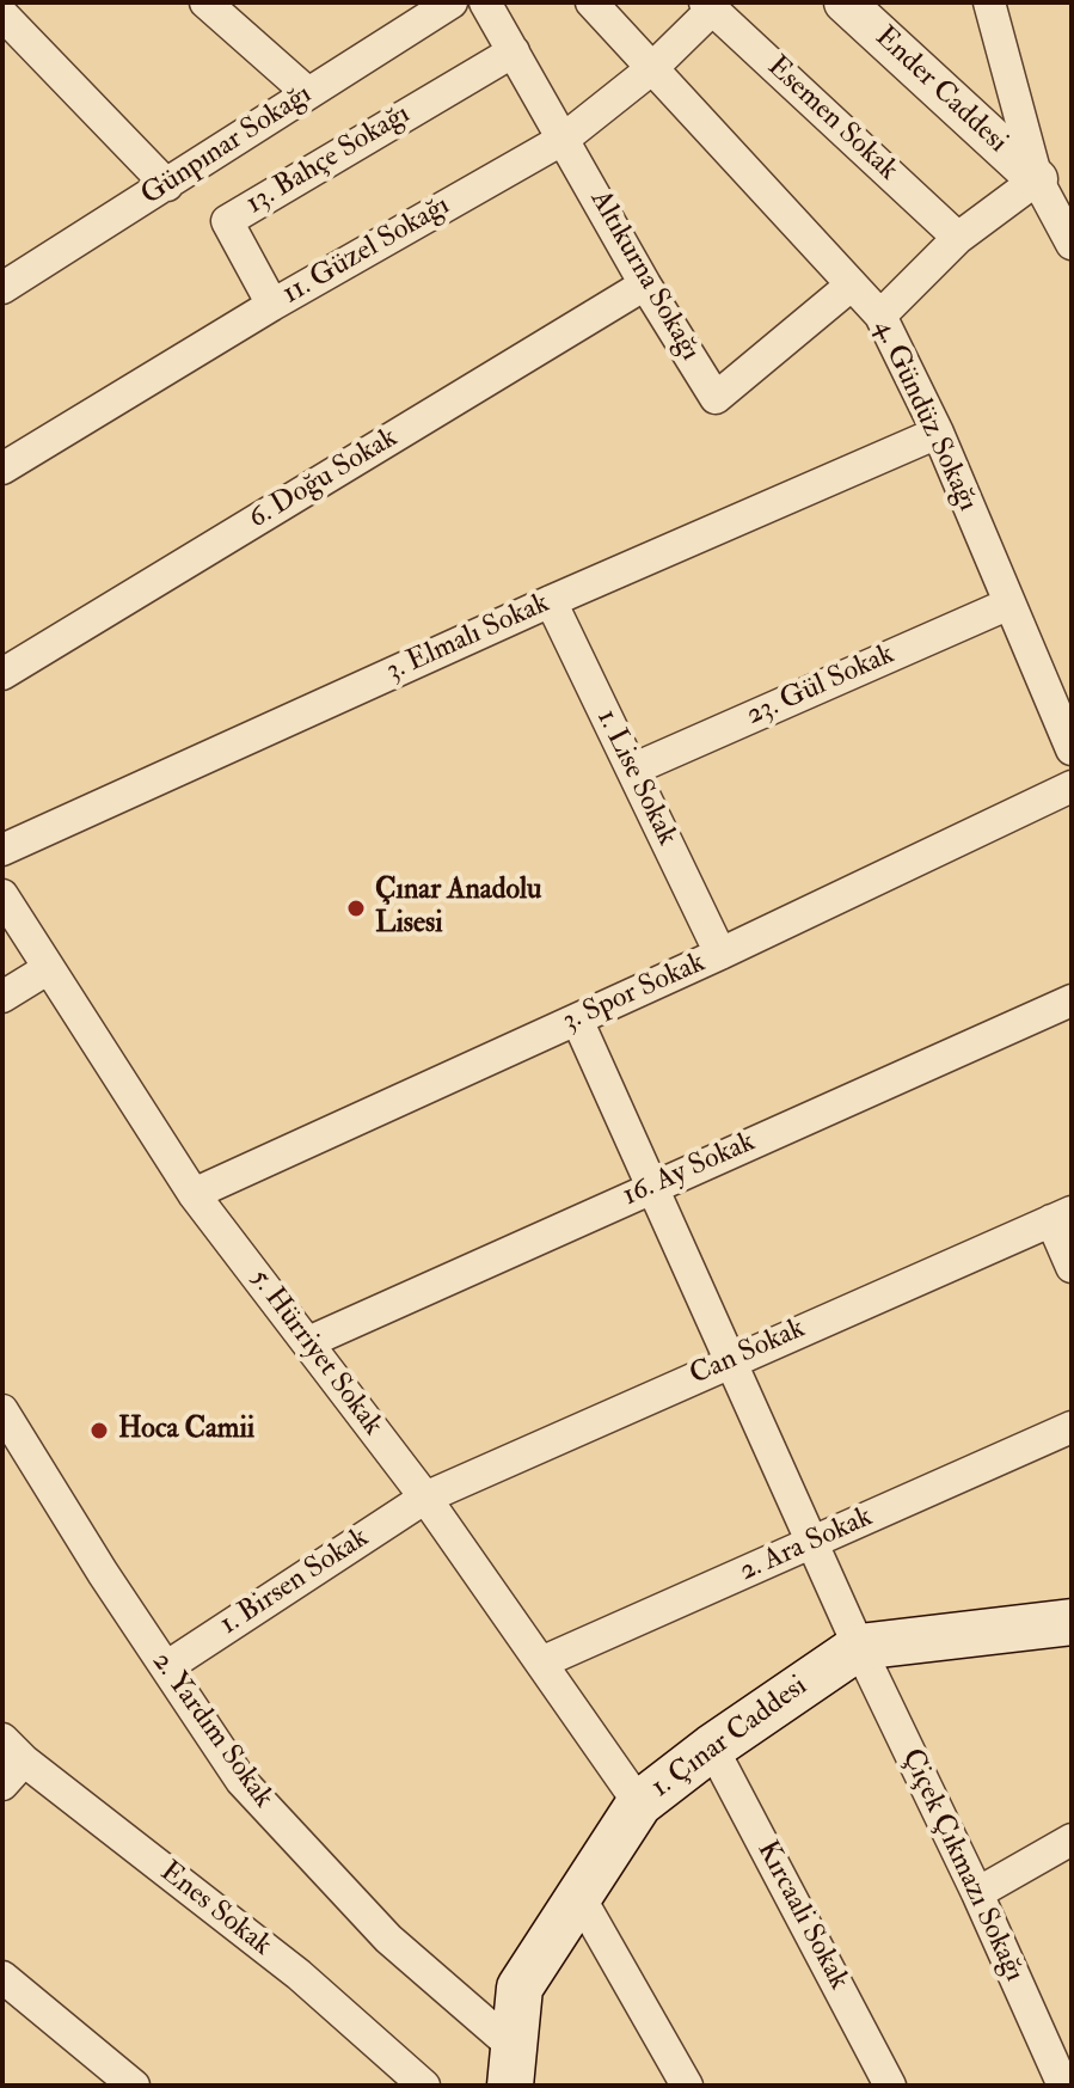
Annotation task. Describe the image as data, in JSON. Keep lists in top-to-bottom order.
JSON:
{
  "streets": {
    "main road": ["1. Çınar Caddesi"],
    "street": [
      "Ender Caddesi",
      "Esemen Sokak",
      "Günpınar Sokağı",
      "13. Bahçe Sokağı",
      "11. Güzel Sokağı",
      "Altıkurna Sokağı",
      "4. Gündüz Sokağı",
      "6. Doğu Sokak",
      "3. Elmalı Sokak",
      "23. Gül Sokak",
      "1. Lise Sokak",
      "3. Spor Sokak",
      "16. Ay Sokak",
      "5. Hürriyet Sokak",
      "Can Sokak",
      "2. Ara Sokak",
      "1. Birsen Sokak",
      "2. Yardım Sokak",
      "Çiçek Çıkmazı Sokağı",
      "Enes Sokak",
      "Kırcaali Sokak"
    ]
  },
  "crossings": [
    ["Esemen Sokak", "11. Güzel Sokağı"],
    ["13. Bahçe Sokağı", "11. Güzel Sokağı"],
    ["13. Bahçe Sokağı", "Altıkurna Sokağı"],
    ["11. Güzel Sokağı", "Altıkurna Sokağı"],
    ["11. Güzel Sokağı", "4. Gündüz Sokağı"],
    ["Altıkurna Sokağı", "4. Gündüz Sokağı"],
    ["Altıkurna Sokağı", "6. Doğu Sokak"],
    ["4. Gündüz Sokağı", "3. Elmalı Sokak"],
    ["4. Gündüz Sokağı", "23. Gül Sokak"],
    ["3. Elmalı Sokak", "1. Lise Sokak"],
    ["23. Gül Sokak", "1. Lise Sokak"],
    ["1. Lise Sokak", "3. Spor Sokak"],
    ["3. Spor Sokak", "5. Hürriyet Sokak"],
    ["3. Spor Sokak", "Çiçek Çıkmazı Sokağı"],
    ["16. Ay Sokak", "5. Hürriyet Sokak"],
    ["16. Ay Sokak", "Çiçek Çıkmazı Sokağı"],
    ["5. Hürriyet Sokak", "Can Sokak"],
    ["5. Hürriyet Sokak", "2. Ara Sokak"],
    ["5. Hürriyet Sokak", "1. Birsen Sokak"],
    ["5. Hürriyet Sokak", "1. Çınar Caddesi"],
    ["Can Sokak", "1. Birsen Sokak"],
    ["Can Sokak", "Çiçek Çıkmazı Sokağı"],
    ["2. Ara Sokak", "Çiçek Çıkmazı Sokağı"],
    ["1. Birsen Sokak", "2. Yardım Sokak"],
    ["2. Yardım Sokak", "1. Çınar Caddesi"],
    ["1. Çınar Caddesi", "Çiçek Çıkmazı Sokağı"],
    ["1. Çınar Caddesi", "Kırcaali Sokak"]
  ],
  "places": ["Çınar Anadolu Lisesi", "Hoca Camii"]
}
